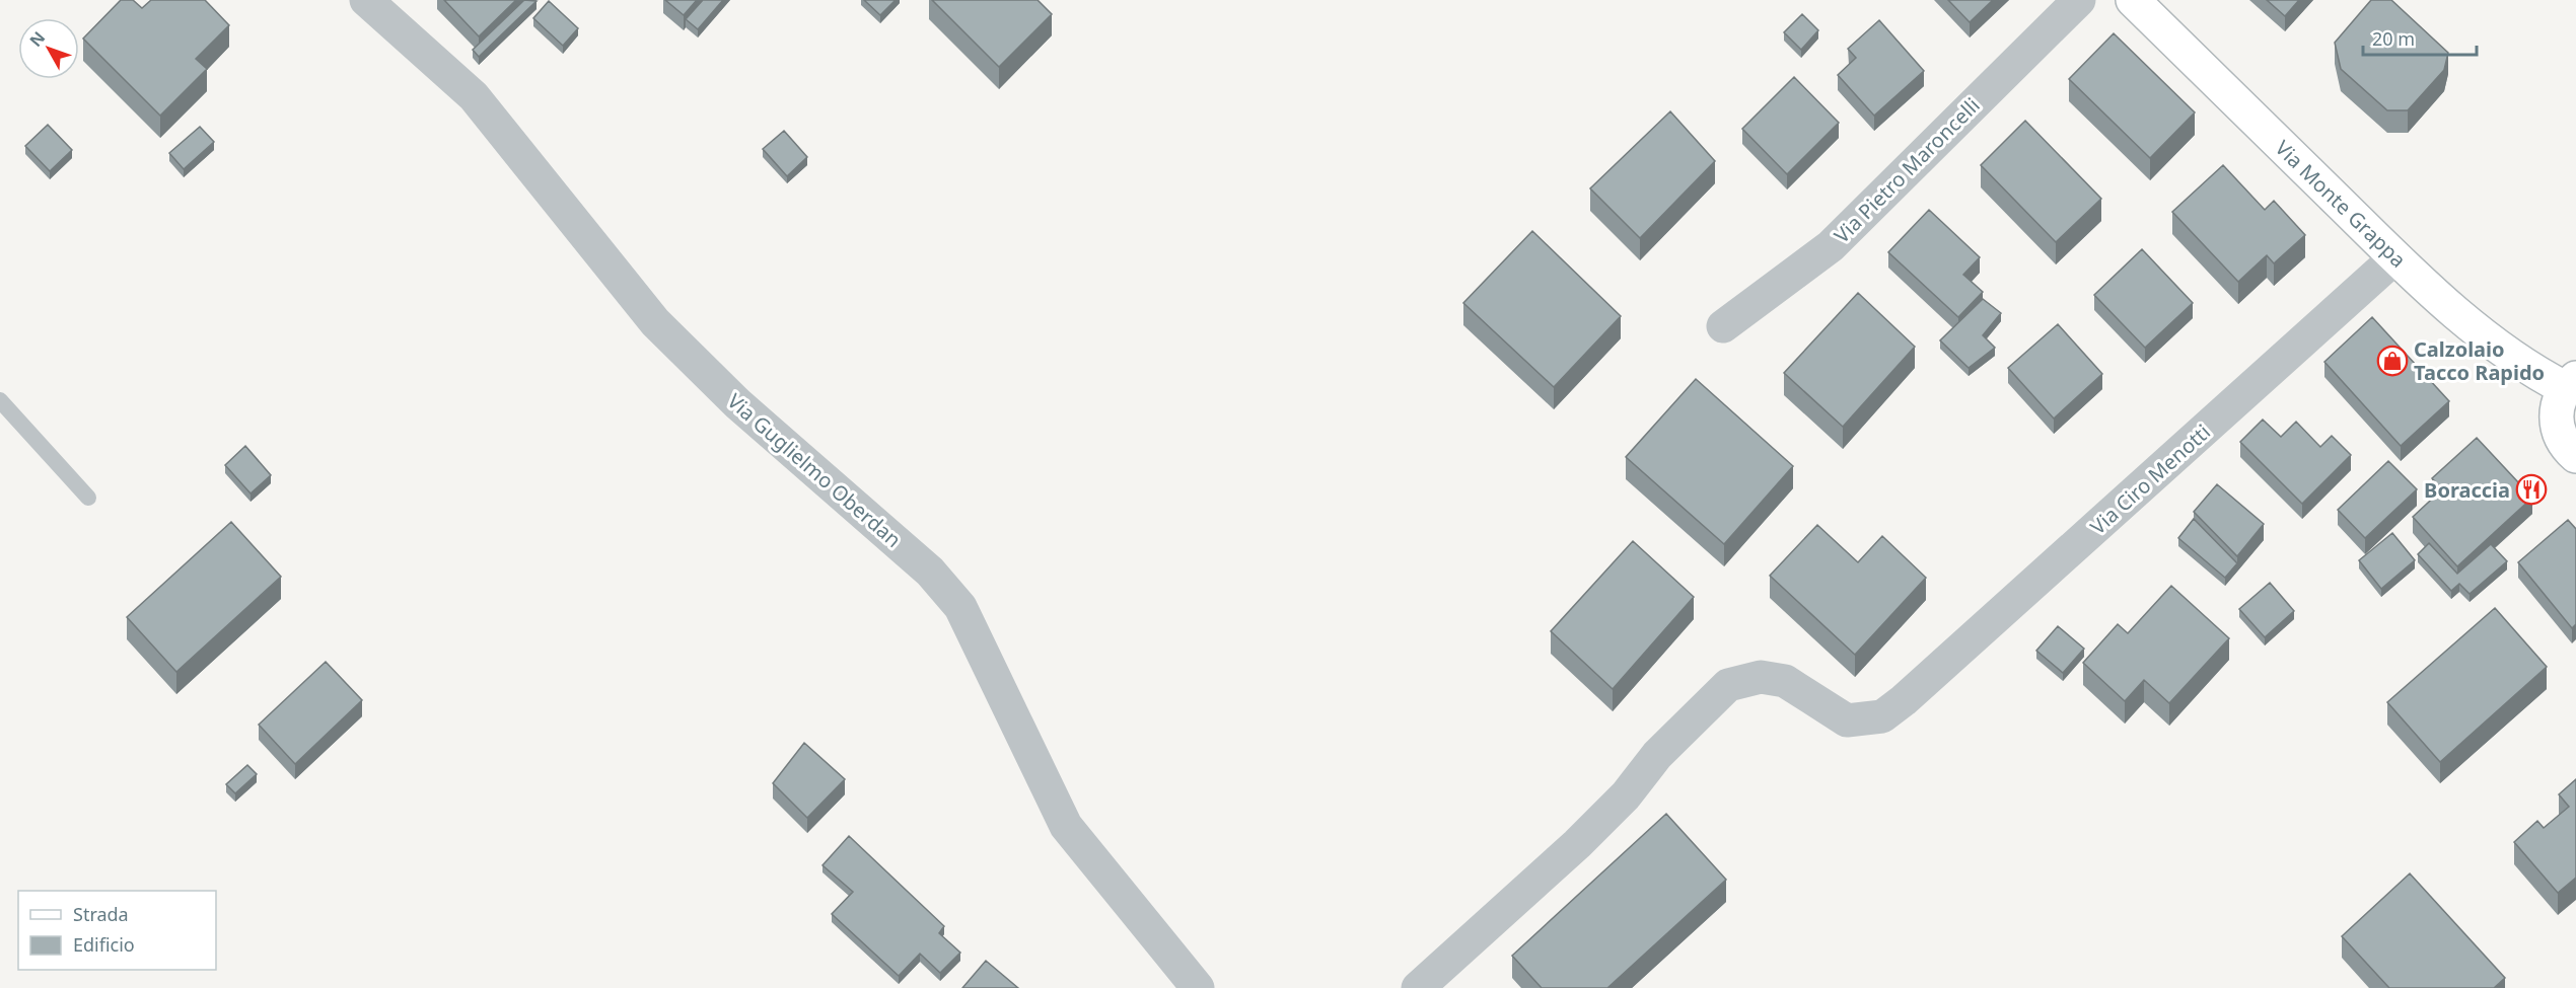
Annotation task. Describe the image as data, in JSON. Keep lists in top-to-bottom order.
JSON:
{
  "streets": {
    "street": [
      "Via Pietro Maroncelli",
      "Via Monte Grappa",
      "Via Guglielmo Oberdan",
      "Via Ciro Menotti"
    ]
  },
  "crossings": [
    ["Via Monte Grappa", "Via Ciro Menotti"]
  ],
  "places": {
    "shop": ["Calzolaio Tacco Rapido"],
    "restaurant": ["Boraccia"]
  },
  "legend": ["Strada", "Edificio"],
  "scale_bar": "20 m",
  "north": "top left"
}
